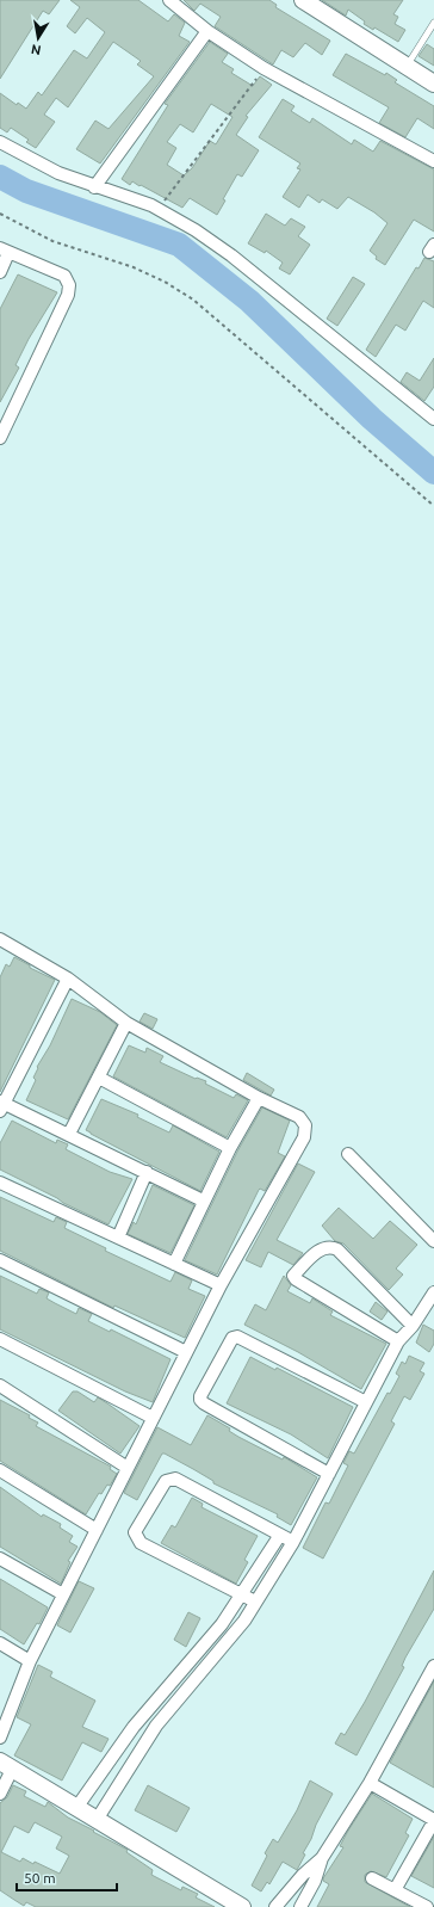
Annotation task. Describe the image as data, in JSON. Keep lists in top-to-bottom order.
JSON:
{
  "scale_bar": "50 m",
  "north": "bottom"
}
